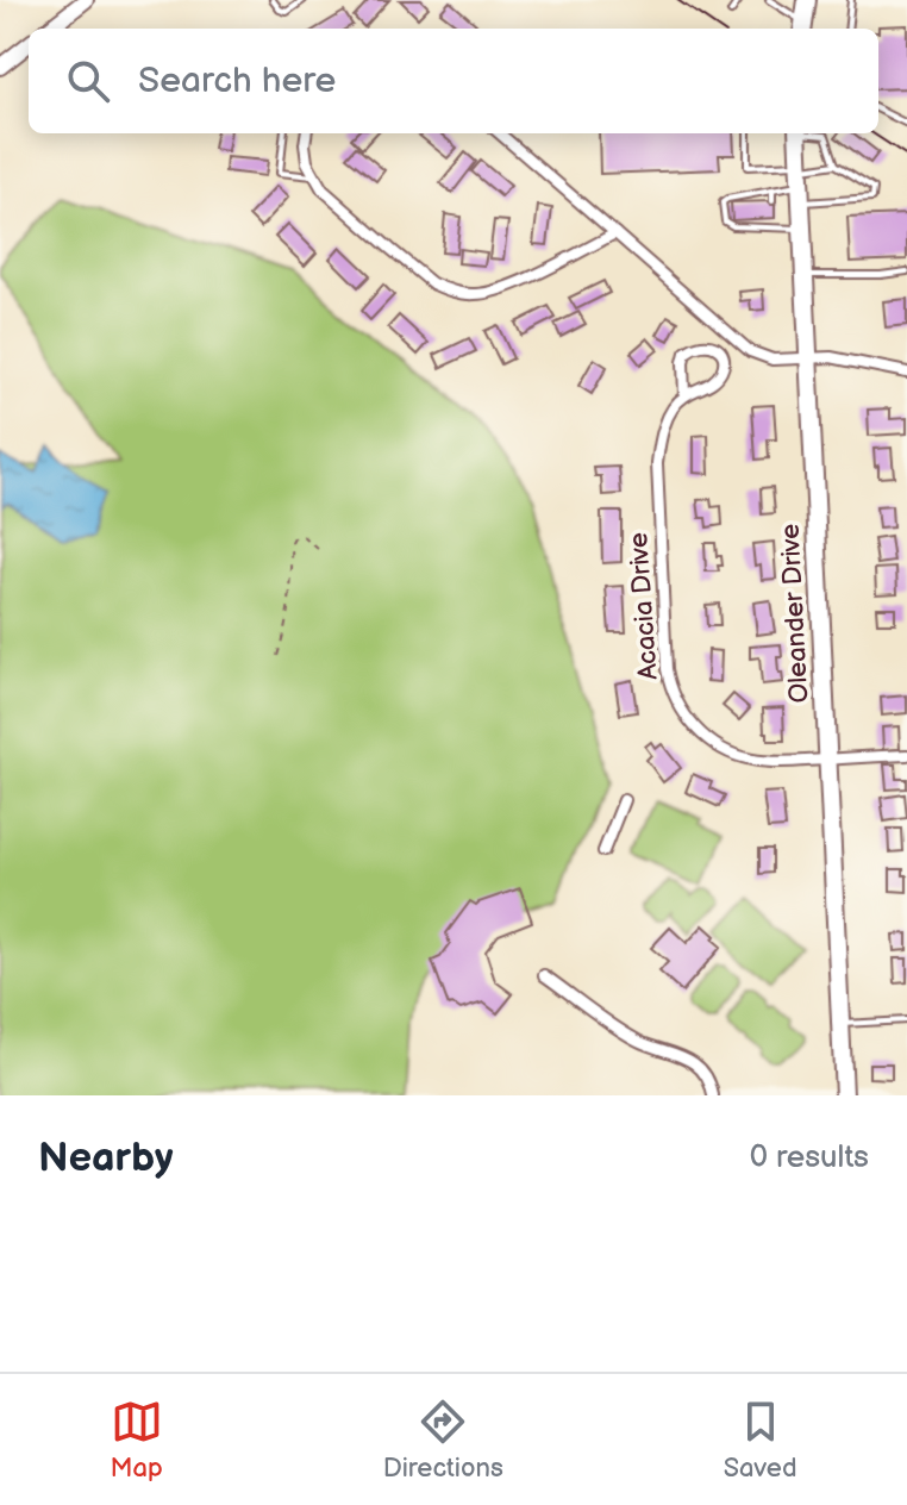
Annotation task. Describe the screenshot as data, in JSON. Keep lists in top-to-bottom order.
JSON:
{
  "streets": {
    "main road": ["Oleander Drive"],
    "street": ["Acacia Drive"]
  },
  "crossings": [
    ["Acacia Drive", "Oleander Drive"]
  ],
  "page": {
    "search": "Search here",
    "heading": ["Nearby", "0 results"],
    "nav": ["Map", "Directions", "Saved"]
  }
}
